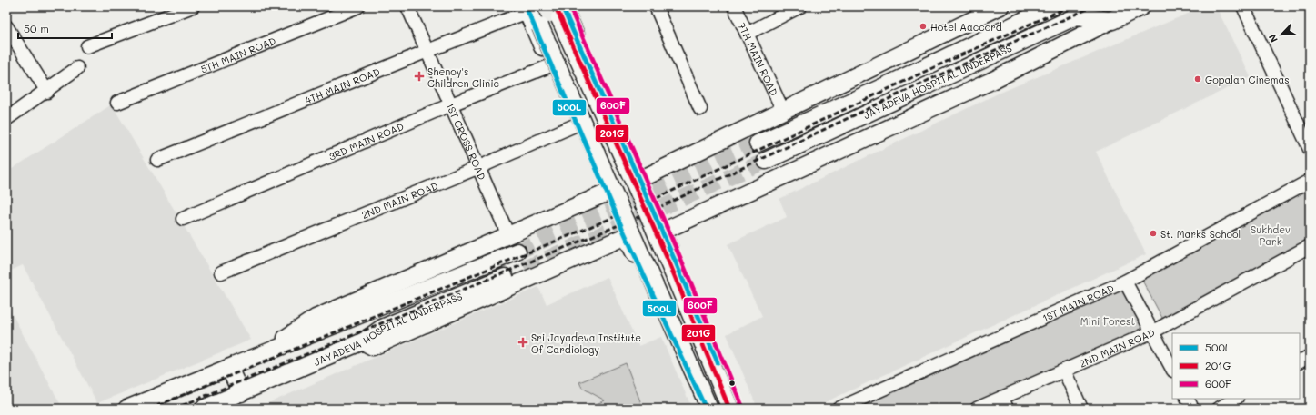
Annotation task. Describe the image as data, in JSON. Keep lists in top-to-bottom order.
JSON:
{
  "streets": {
    "main road": ["JAYADEVA HOSPITAL UNDERPASS"],
    "street": [
      "5TH MAIN ROAD",
      "7TH MAIN ROAD",
      "4TH MAIN ROAD",
      "3RD MAIN ROAD",
      "1ST CROSS ROAD",
      "2ND MAIN ROAD",
      "1ST MAIN ROAD"
    ]
  },
  "crossings": [
    ["4TH MAIN ROAD", "1ST CROSS ROAD"],
    ["3RD MAIN ROAD", "1ST CROSS ROAD"],
    ["1ST CROSS ROAD", "2ND MAIN ROAD"]
  ],
  "parks": ["Sukhdev Park", "Mini Forest"],
  "places": {
    "other": ["Hotel Aaccord", "Gopalan Cinemas", "St. Marks School"],
    "health": ["Shenoy's Children Clinic", "Sri Jayadeva Institute Of Cardiology"]
  },
  "lines": ["transit line 500L", "transit line 600F", "transit line 201G"],
  "legend": ["500L", "201G", "600F"],
  "scale_bar": "50 m",
  "north": "bottom left"
}
